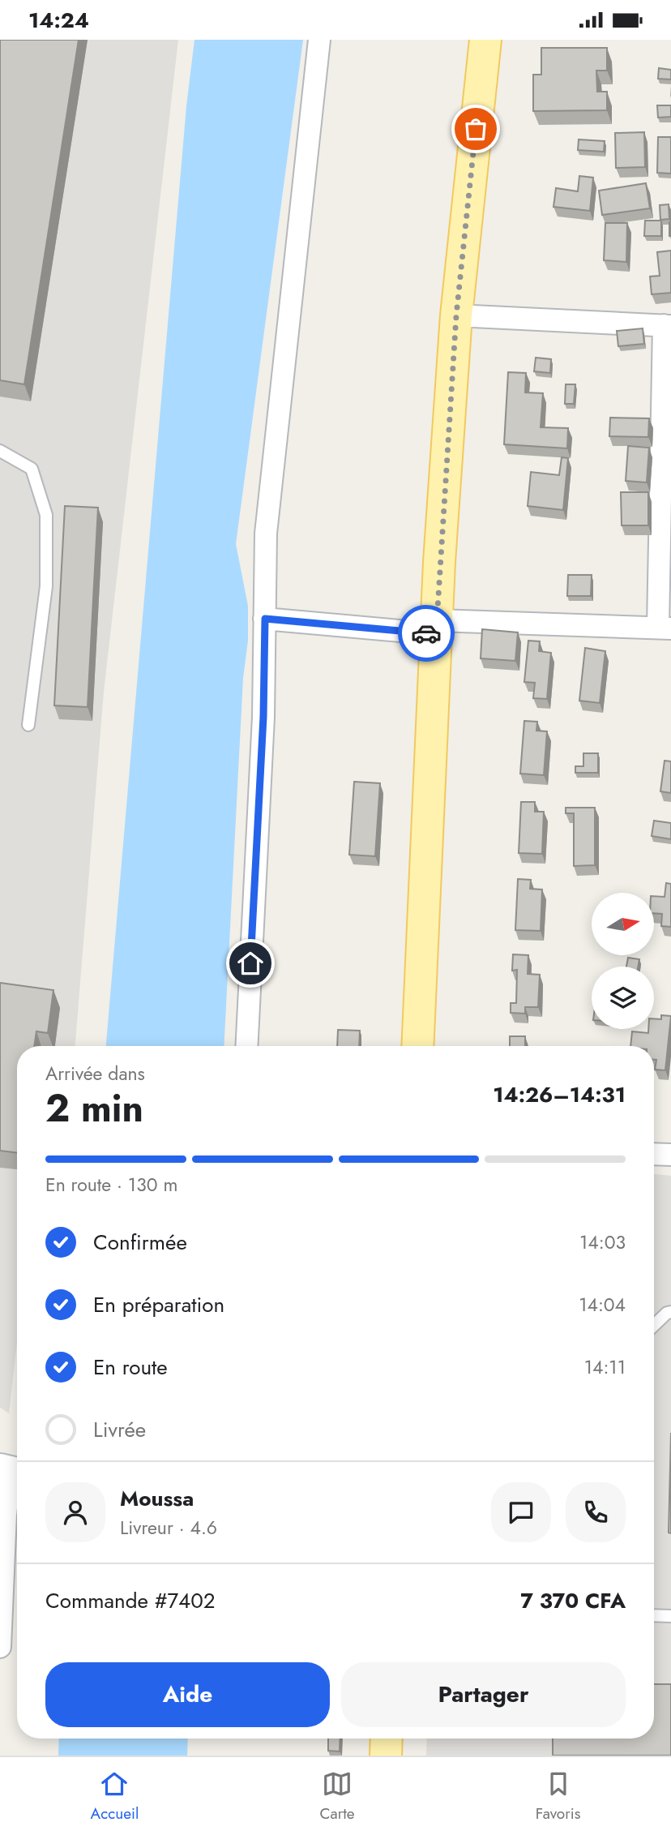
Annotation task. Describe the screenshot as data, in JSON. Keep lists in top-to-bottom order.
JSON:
{
  "north": "right",
  "page": {
    "status": "14:24",
    "heading": ["2 min", "Arrivée dans", "14:26–14:31"],
    "panel": [
      "Moussa",
      "Livreur · 4.6",
      "Commande #7402",
      "7 370 CFA"
    ],
    "bar": "En route · 130 m",
    "list": [
      ["Confirmée", "14:03"],
      ["En préparation", "14:04"],
      ["En route", "14:11"],
      "Livrée"
    ],
    "buttons": ["Aide", "Partager"],
    "tabs": ["Accueil", "Carte", "Favoris"]
  }
}
